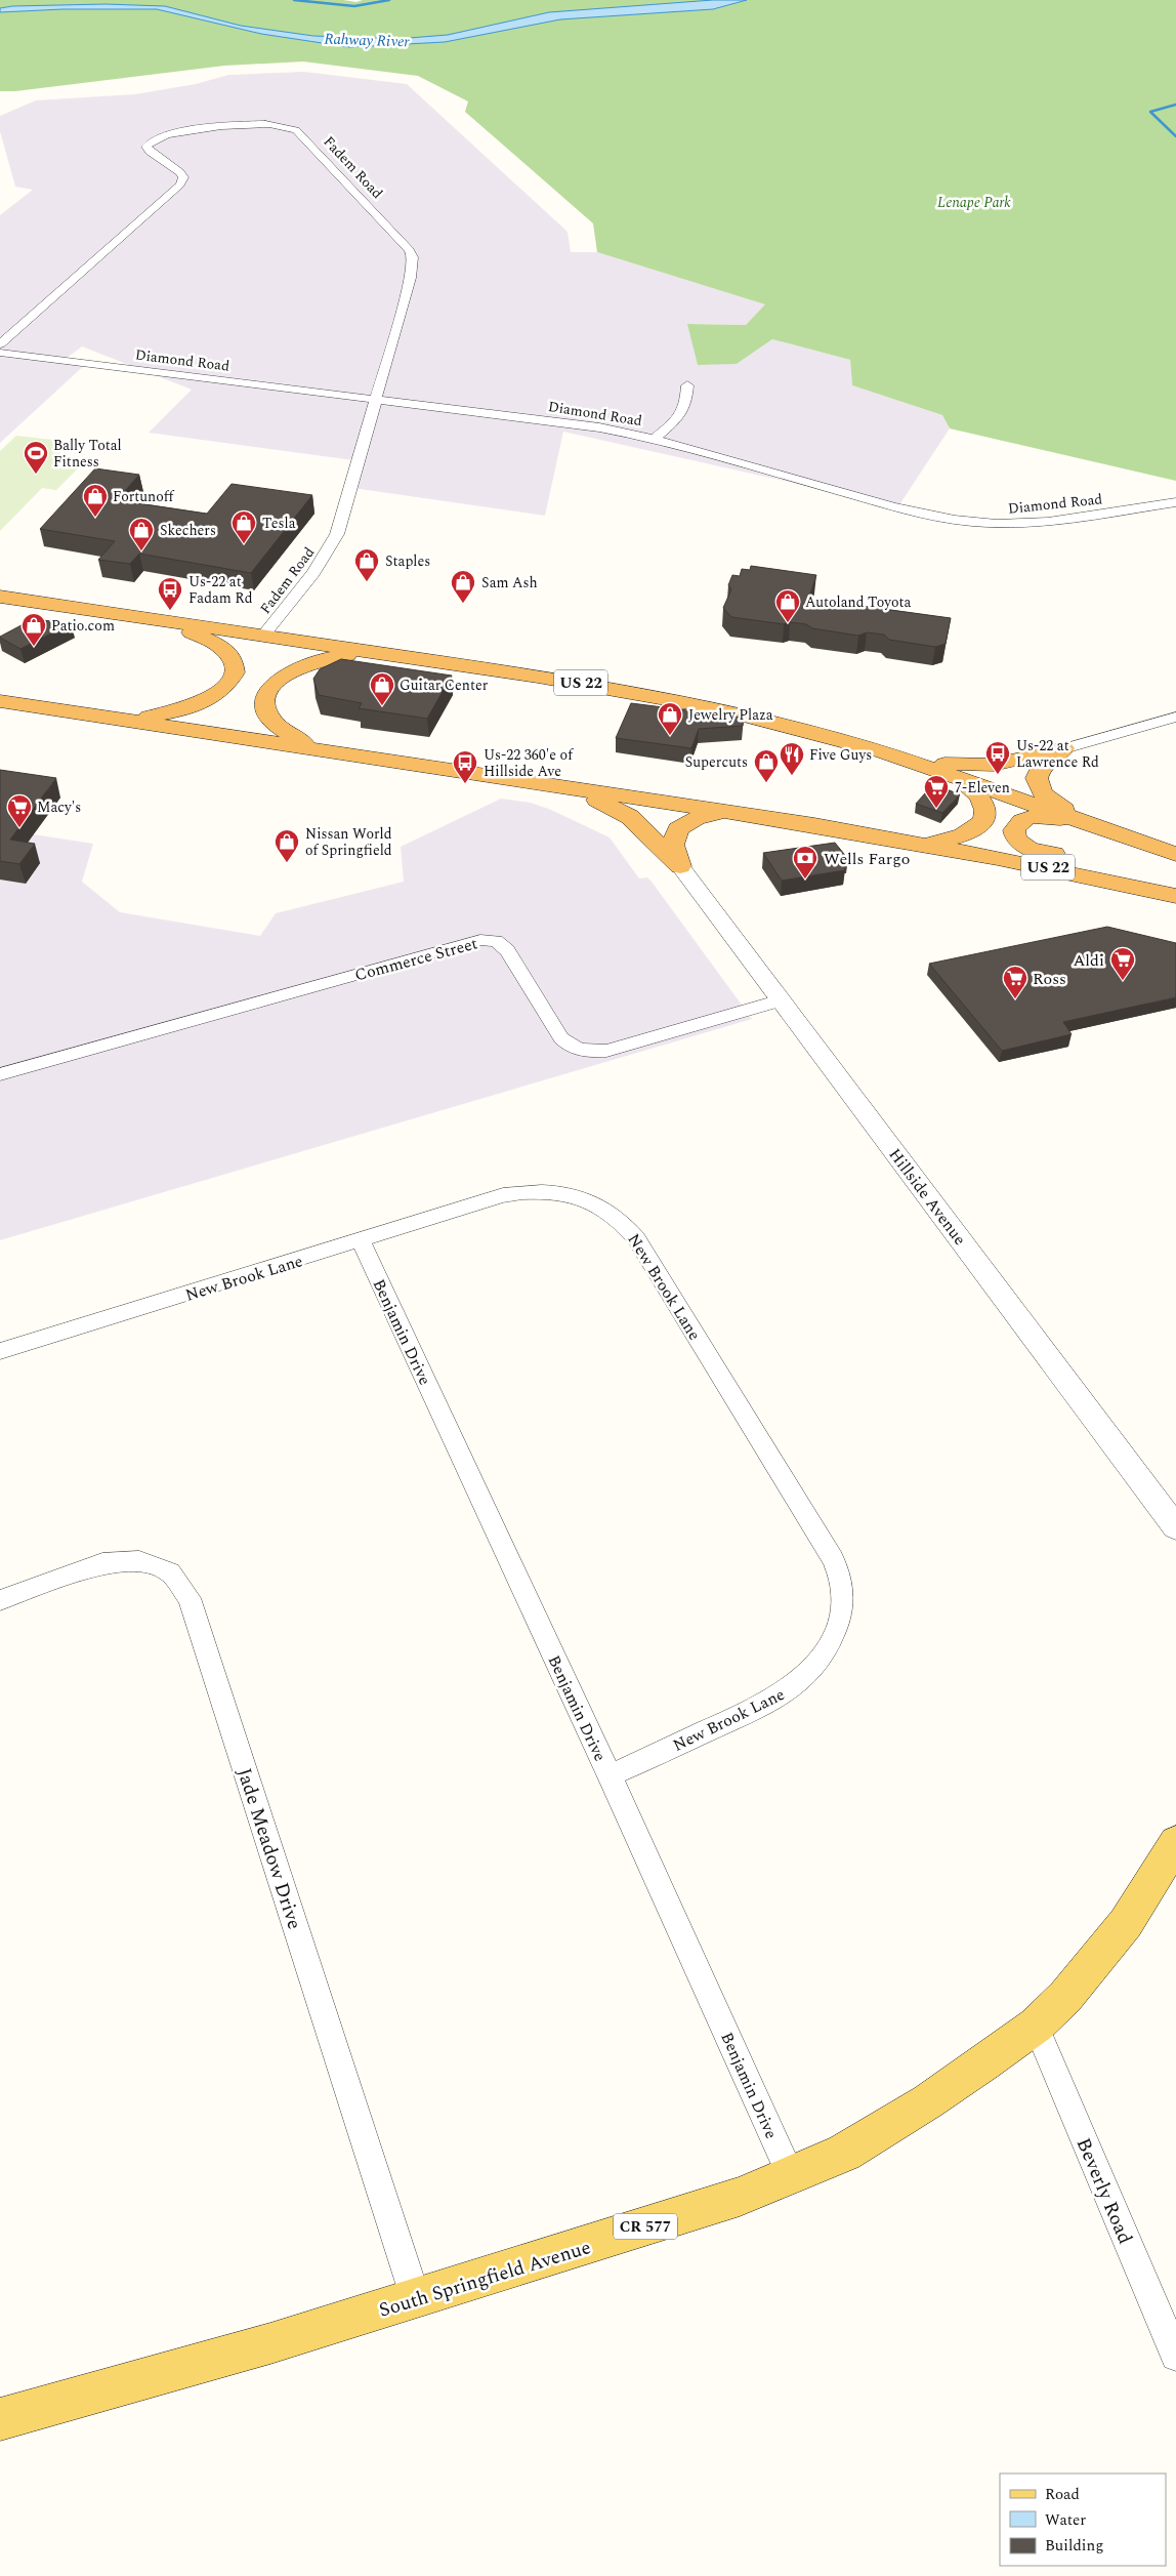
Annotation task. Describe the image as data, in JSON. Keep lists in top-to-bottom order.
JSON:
{
  "streets": {
    "highway": ["US 22"],
    "main road": ["CR 577", "South Springfield Avenue"],
    "street": [
      "Fadem Road",
      "Diamond Road",
      "Commerce Street",
      "Hillside Avenue",
      "New Brook Lane",
      "Benjamin Drive",
      "Jade Meadow Drive",
      "Beverly Road"
    ]
  },
  "crossings": [
    ["Fadem Road", "Diamond Road"],
    ["Fadem Road", "US 22"],
    ["Commerce Street", "Hillside Avenue"],
    ["New Brook Lane", "Benjamin Drive"],
    ["Benjamin Drive", "South Springfield Avenue"],
    ["Jade Meadow Drive", "South Springfield Avenue"],
    ["Beverly Road", "South Springfield Avenue"]
  ],
  "water": ["Rahway River"],
  "parks": ["Lenape Park"],
  "places": {
    "sports": ["Bally Total Fitness"],
    "shop": [
      "Fortunoff",
      "Tesla",
      "Skechers",
      "Staples",
      "Sam Ash",
      "Autoland Toyota",
      "Patio.com",
      "Guitar Center",
      "Jewelry Plaza",
      "Supercuts",
      "Nissan World of Springfield"
    ],
    "bus stop": ["Us-22 at Fadam Rd", "Us-22 at Lawrence Rd", "Us-22 360'e of Hillside Ave"],
    "restaurant": ["Five Guys"],
    "supermarket": [
      "7-Eleven",
      "Macy's",
      "Aldi",
      "Ross"
    ],
    "bank": ["Wells Fargo"]
  },
  "legend": ["Road", "Water", "Building"]
}
